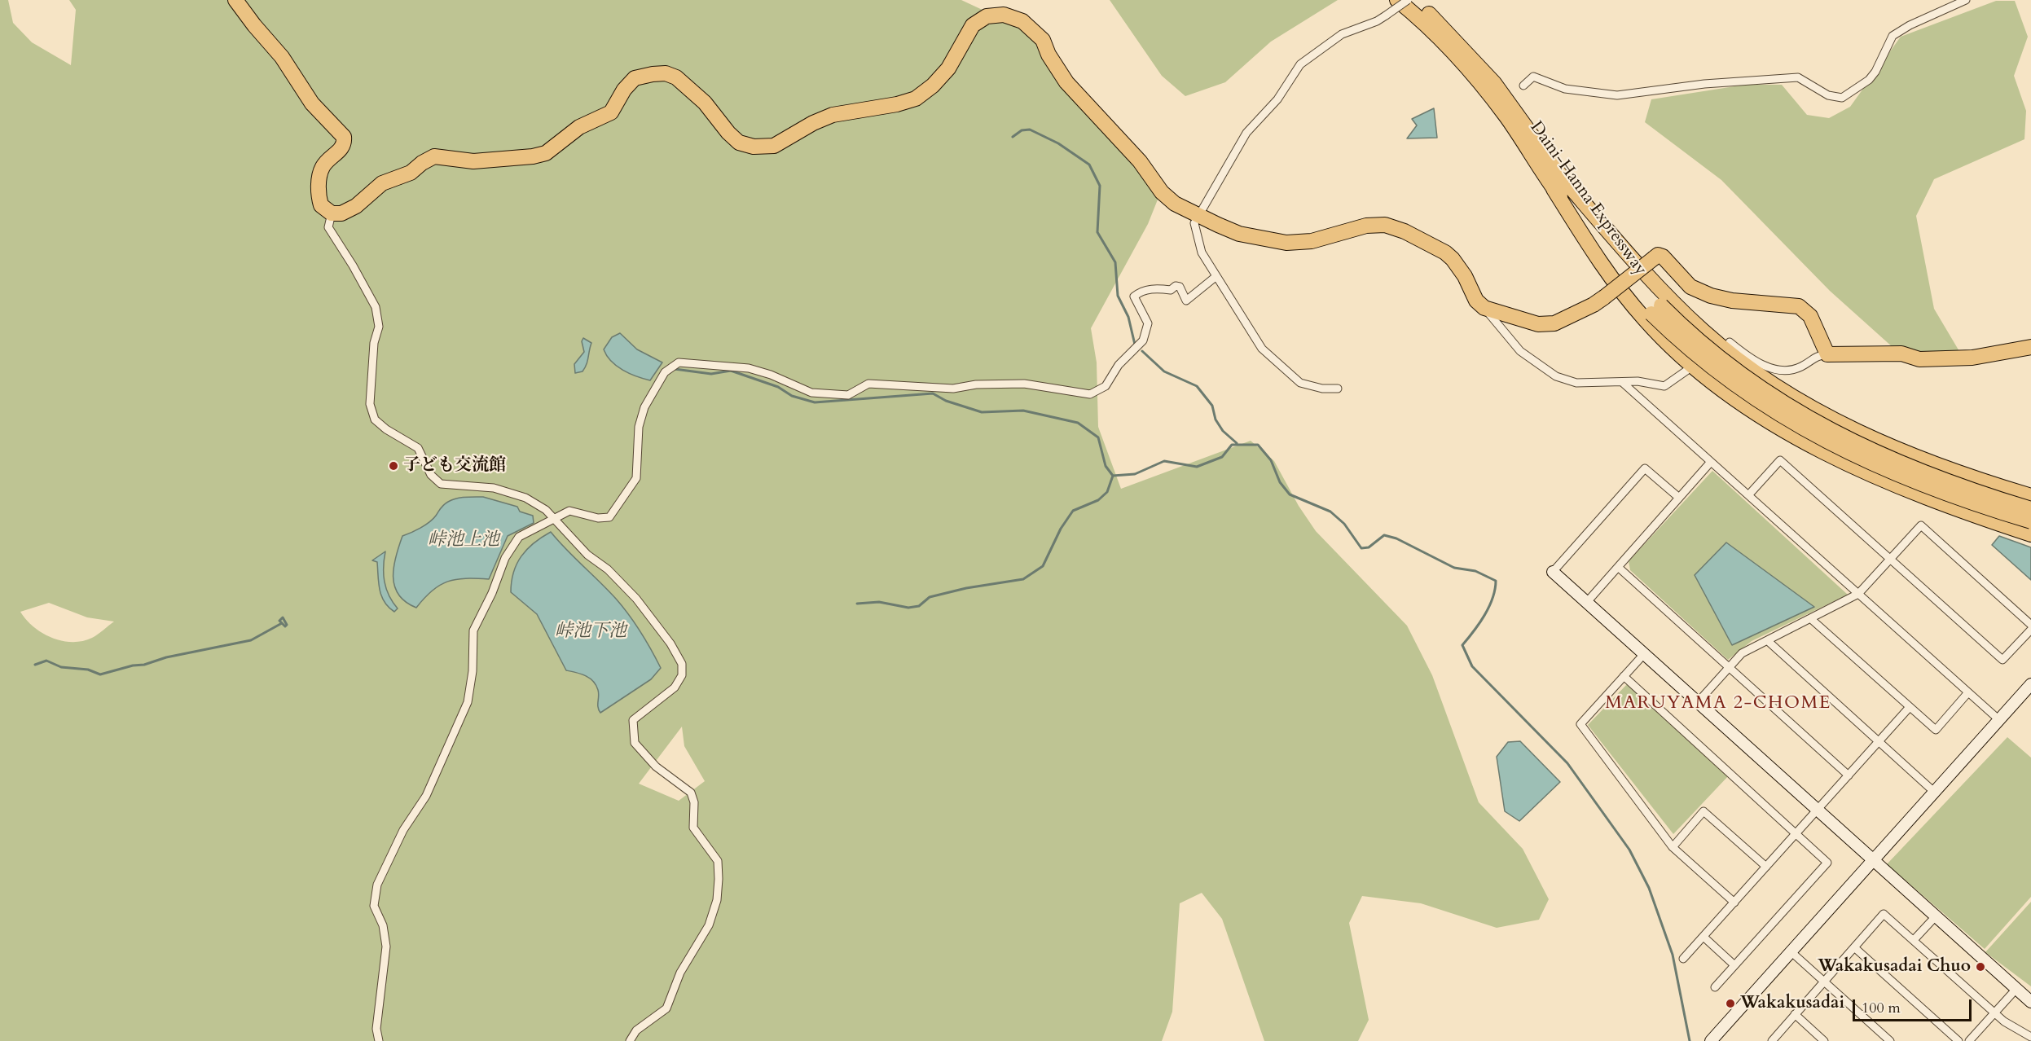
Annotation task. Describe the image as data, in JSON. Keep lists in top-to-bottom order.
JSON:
{
  "streets": {
    "highway": ["Daini-Hanna Expressway"]
  },
  "districts": ["MARUYAMA 2-CHOME"],
  "water": ["峠池上池", "峠池下池"],
  "places": ["子ども交流館", "Wakakusadai Chuo", "Wakakusadai"],
  "scale_bar": "100 m"
}
